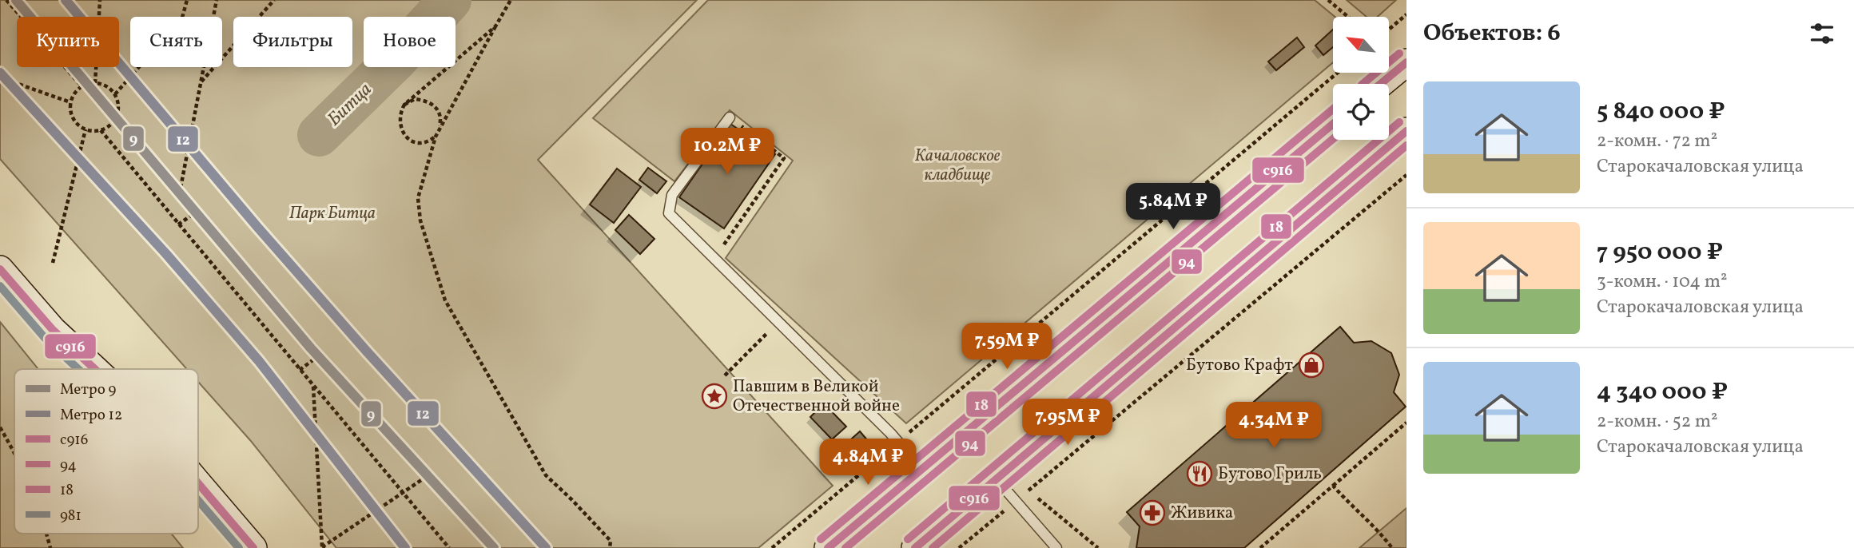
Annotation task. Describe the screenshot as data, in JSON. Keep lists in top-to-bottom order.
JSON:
{
  "water": ["Битца"],
  "parks": ["Качаловское кладбище", "Парк Битца"],
  "places": {
    "shop": ["Бутово Крафт"],
    "place": ["Павшим в Великой Отечественной войне"],
    "restaurant": ["Бутово Гриль"],
    "pharmacy": ["Живика"]
  },
  "lines": [
    "metro line 9",
    "metro line 12",
    "transit line 18",
    "transit line с916",
    "transit line 94",
    "transit line 981"
  ],
  "legend": [
    "Метро 9",
    "Метро 12",
    "с916",
    "94",
    "18",
    "981"
  ],
  "north": "top left",
  "page": {
    "heading": "Объектов: 6",
    "chip": [
      "Купить",
      "Снять",
      "Фильтры",
      "Новое"
    ],
    "list": [
      {
        "name": "5 840 000 ₽",
        "note": "2-комн. · 72 m² · Старокачаловская улица"
      },
      {
        "name": "7 950 000 ₽",
        "note": "3-комн. · 104 m² · Старокачаловская улица"
      },
      {
        "name": "4 340 000 ₽",
        "note": "2-комн. · 52 m² · Старокачаловская улица"
      }
    ],
    "price": [
      "10.2M ₽",
      "5.84M ₽",
      "7.59M ₽",
      "7.95M ₽",
      "4.34M ₽",
      "4.84M ₽"
    ]
  }
}
